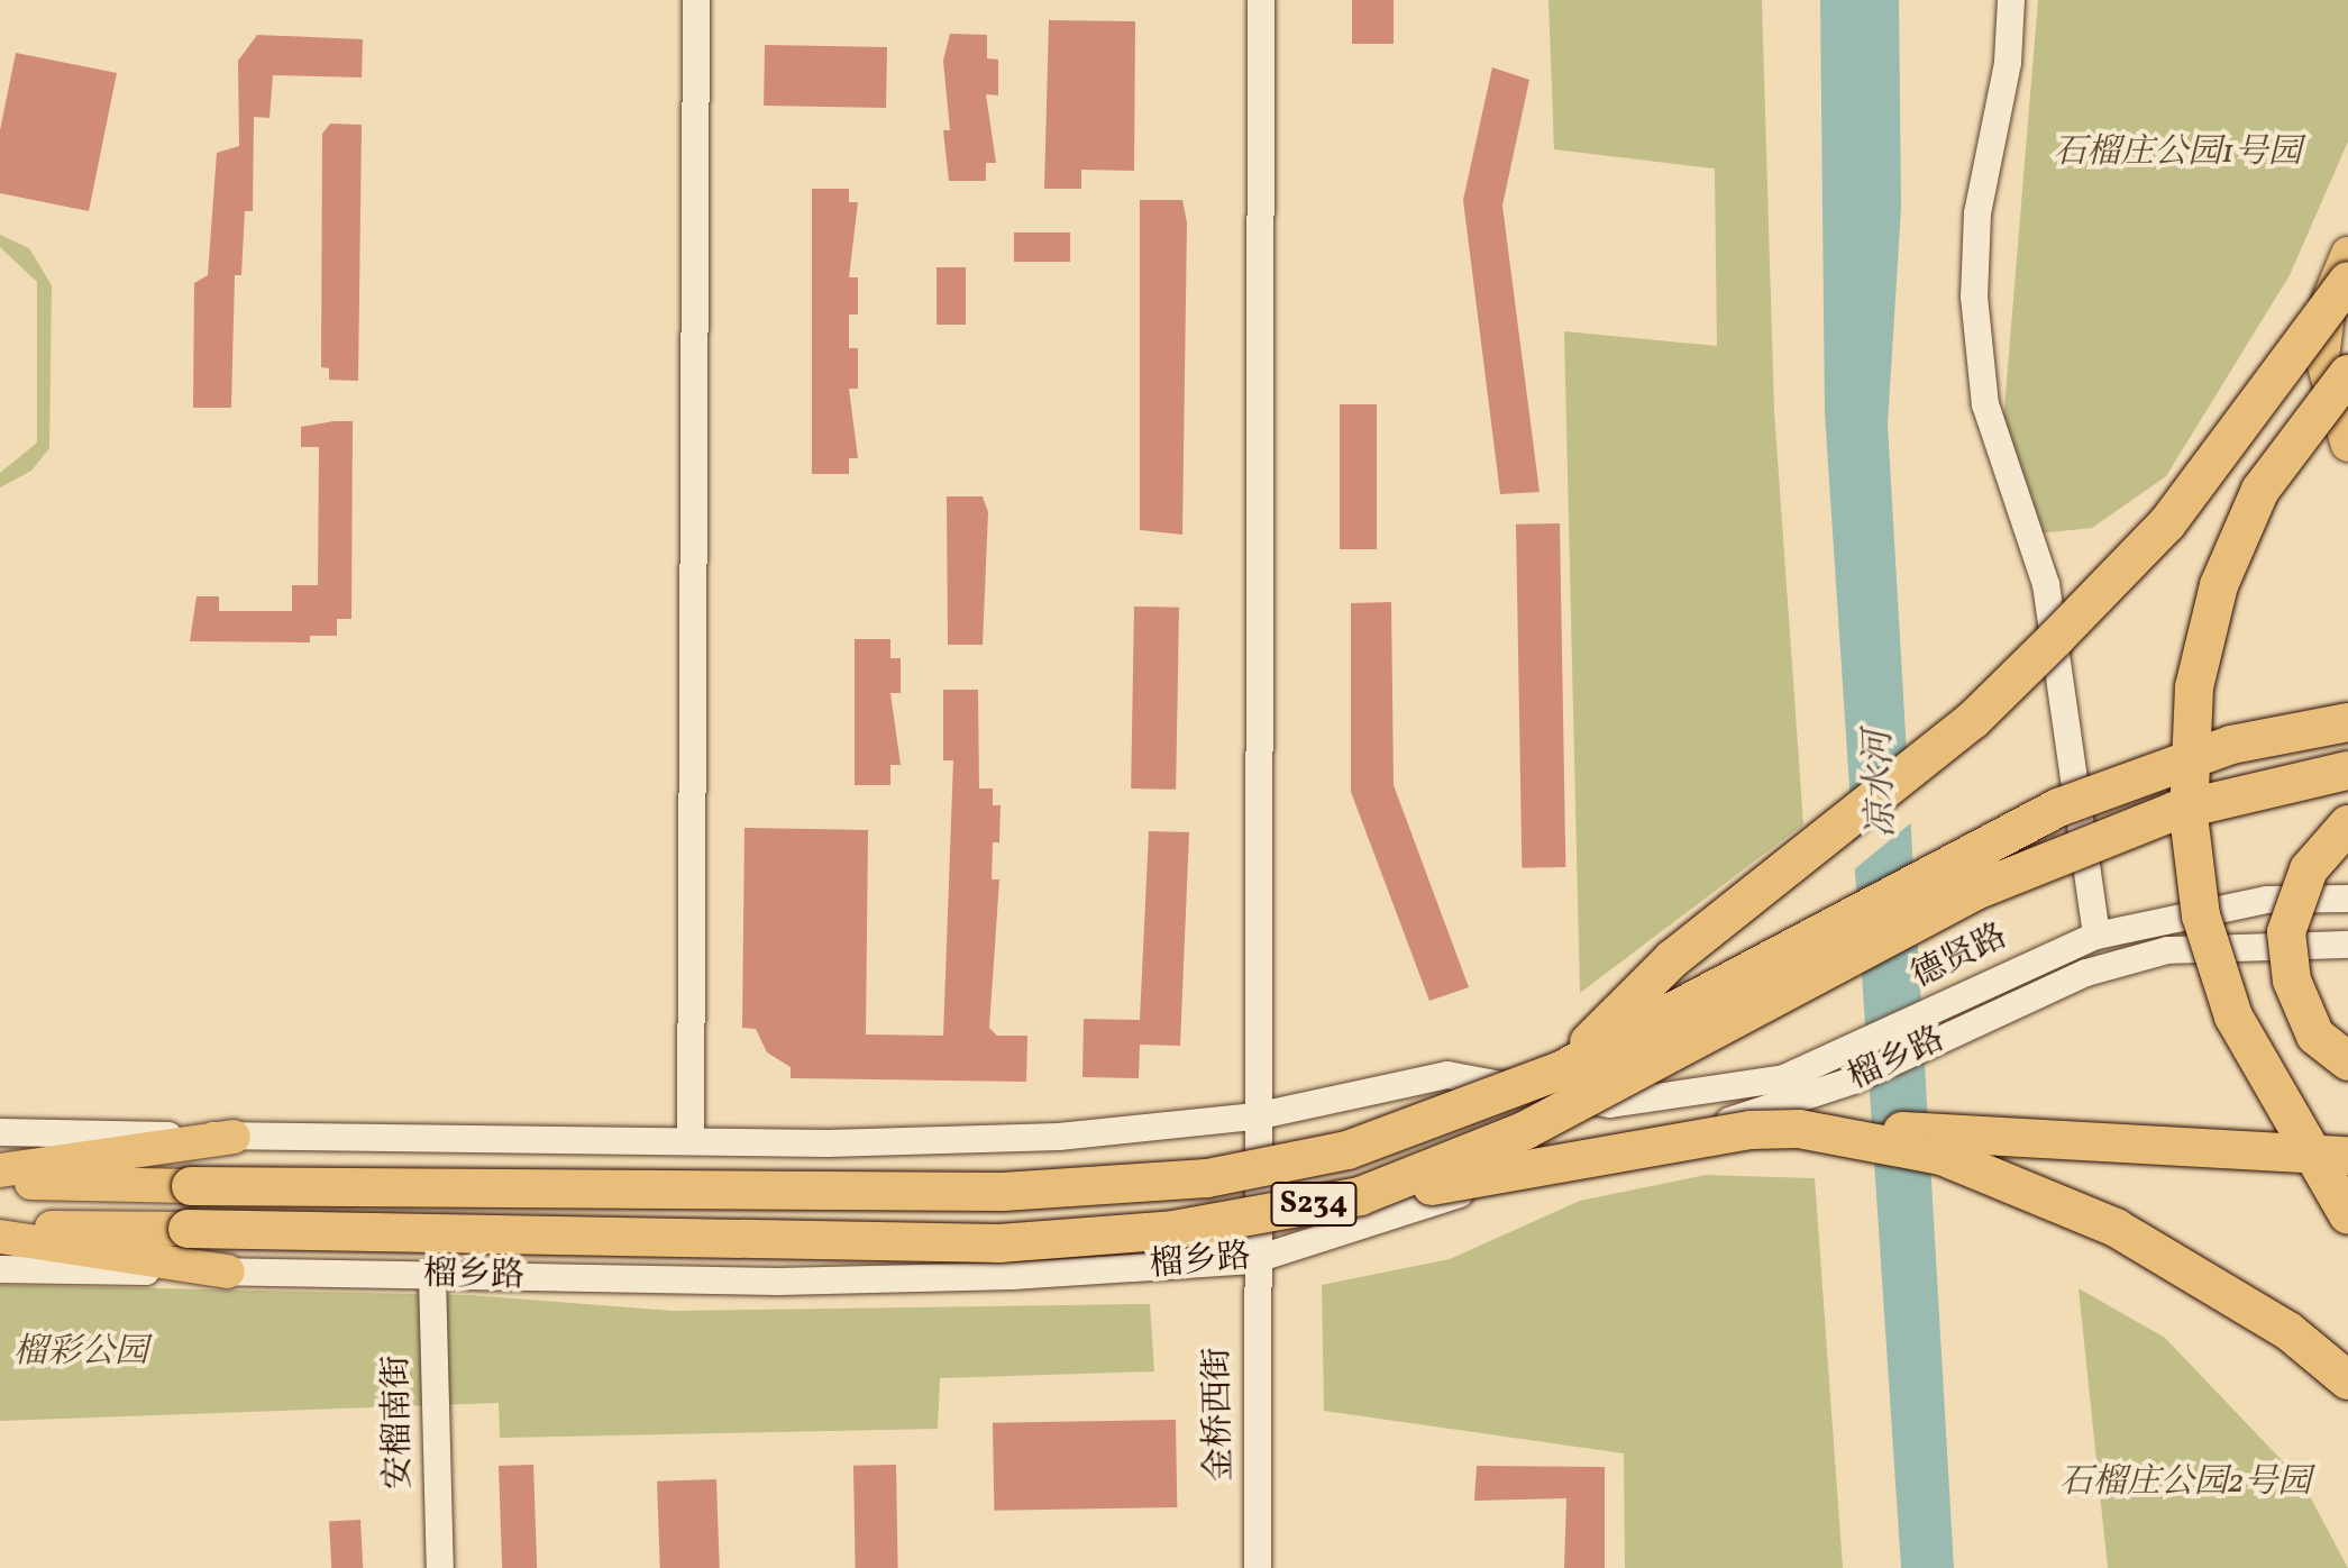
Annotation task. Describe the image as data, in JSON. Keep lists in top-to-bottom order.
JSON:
{
  "streets": {
    "highway": ["榴乡路", "S234"],
    "street": ["德贤路", "金桥西街", "安榴南街"]
  },
  "crossings": [
    ["德贤路", "金桥西街"],
    ["榴乡路", "金桥西街"],
    ["榴乡路", "安榴南街"]
  ],
  "water": ["凉水河"],
  "parks": ["石榴庄公园1号园", "榴彩公园", "石榴庄公园2号园"]
}
